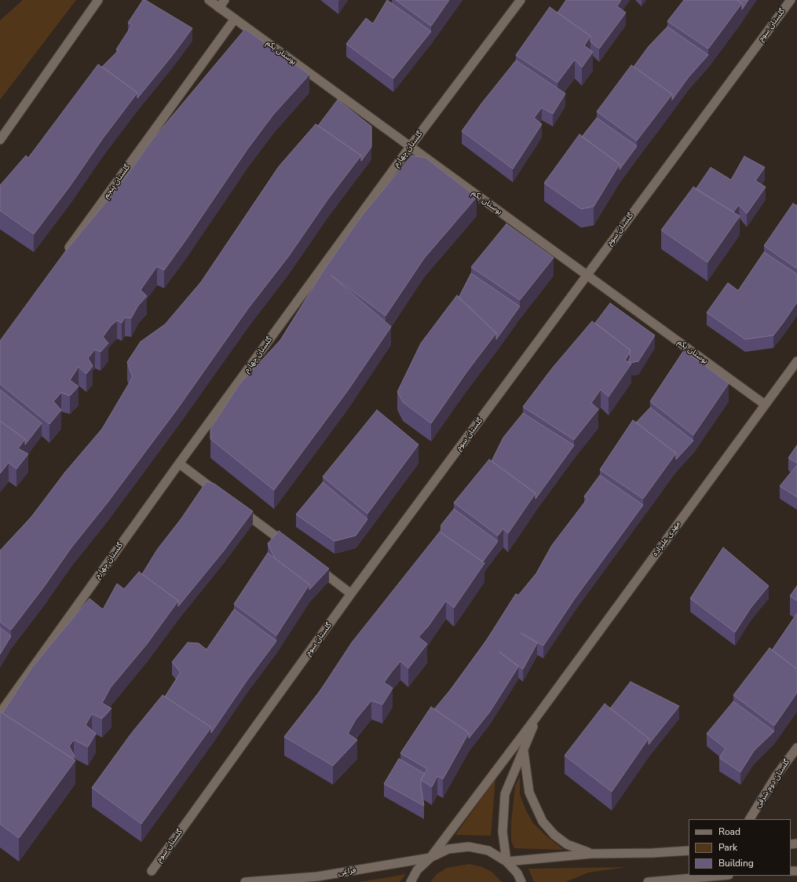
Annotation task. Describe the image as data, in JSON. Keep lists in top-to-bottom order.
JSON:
{
  "streets": {
    "street": [
      "گلستان سوم",
      "بوستان یکم",
      "گلستان چهارم",
      "گلستان پنجم",
      "مهدی علیزاده",
      "گلستان دوم شرقی",
      "فراغی"
    ]
  },
  "crossings": [
    ["گلستان سوم", "بوستان یکم"],
    ["بوستان یکم", "گلستان چهارم"],
    ["بوستان یکم", "گلستان پنجم"],
    ["بوستان یکم", "مهدی علیزاده"]
  ],
  "legend": ["Road", "Park", "Building"]
}
